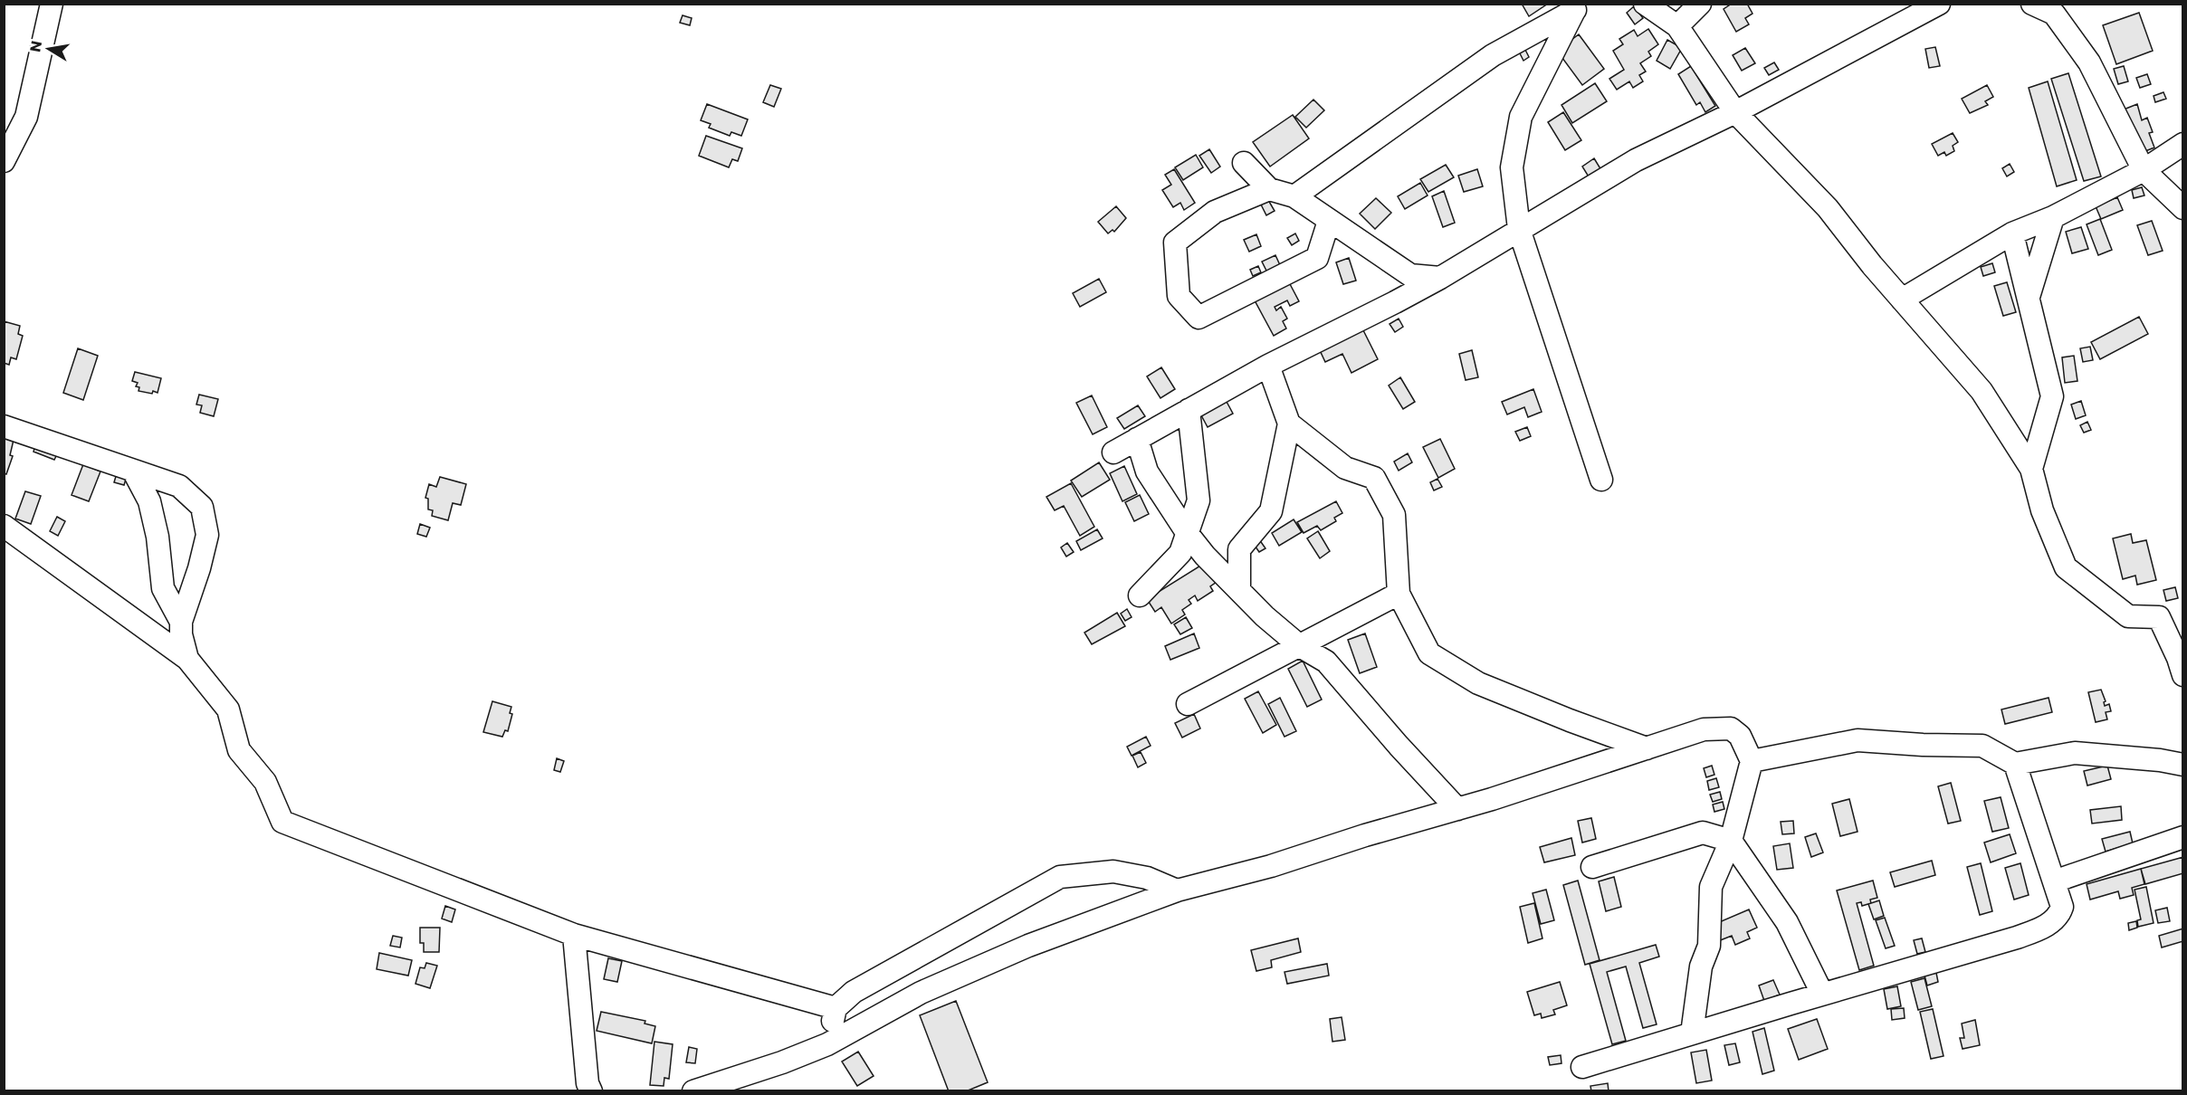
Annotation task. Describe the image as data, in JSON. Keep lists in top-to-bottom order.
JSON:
{
  "north": "left"
}
